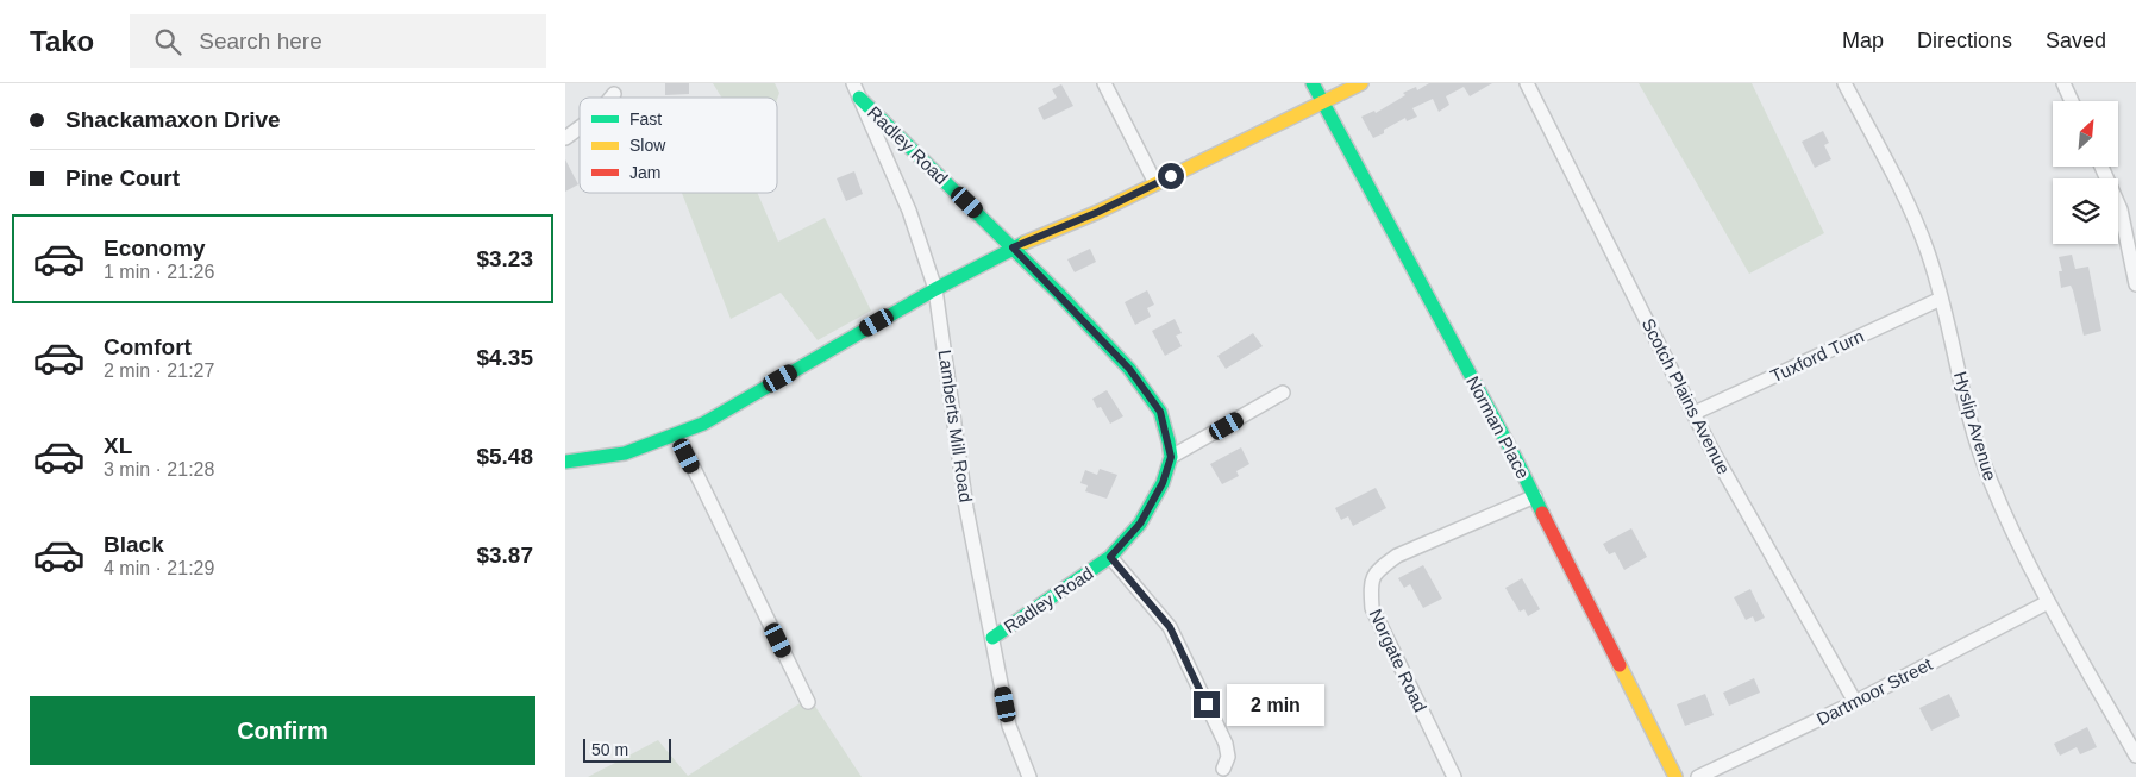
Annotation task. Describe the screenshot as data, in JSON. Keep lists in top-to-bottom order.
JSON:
{
  "streets": {
    "street": [
      "Radley Road",
      "Tuxford Turn",
      "Scotch Plains Avenue",
      "Lamberts Mill Road",
      "Hyslip Avenue",
      "Norman Place",
      "Norgate Road",
      "Dartmoor Street"
    ]
  },
  "crossings": [
    ["Radley Road", "Lamberts Mill Road"],
    ["Tuxford Turn", "Scotch Plains Avenue"],
    ["Tuxford Turn", "Hyslip Avenue"],
    ["Scotch Plains Avenue", "Dartmoor Street"],
    ["Hyslip Avenue", "Dartmoor Street"],
    ["Norman Place", "Norgate Road"]
  ],
  "legend": ["Fast", "Slow", "Jam"],
  "scale_bar": "50 m",
  "north": "top right",
  "page": {
    "header": "Tako",
    "search": "Search here",
    "nav": ["Map", "Directions", "Saved"],
    "banner": ["Shackamaxon Drive", "Pine Court"],
    "list": [
      {
        "name": "Economy",
        "note": "1 min · 21:26",
        "value": "$3.23"
      },
      {
        "name": "Comfort",
        "note": "2 min · 21:27",
        "value": "$4.35"
      },
      {
        "name": "XL",
        "note": "3 min · 21:28",
        "value": "$5.48"
      },
      {
        "name": "Black",
        "note": "4 min · 21:29",
        "value": "$3.87"
      }
    ],
    "buttons": "Confirm",
    "bubble": "2 min",
    "scale": "50 m"
  }
}
